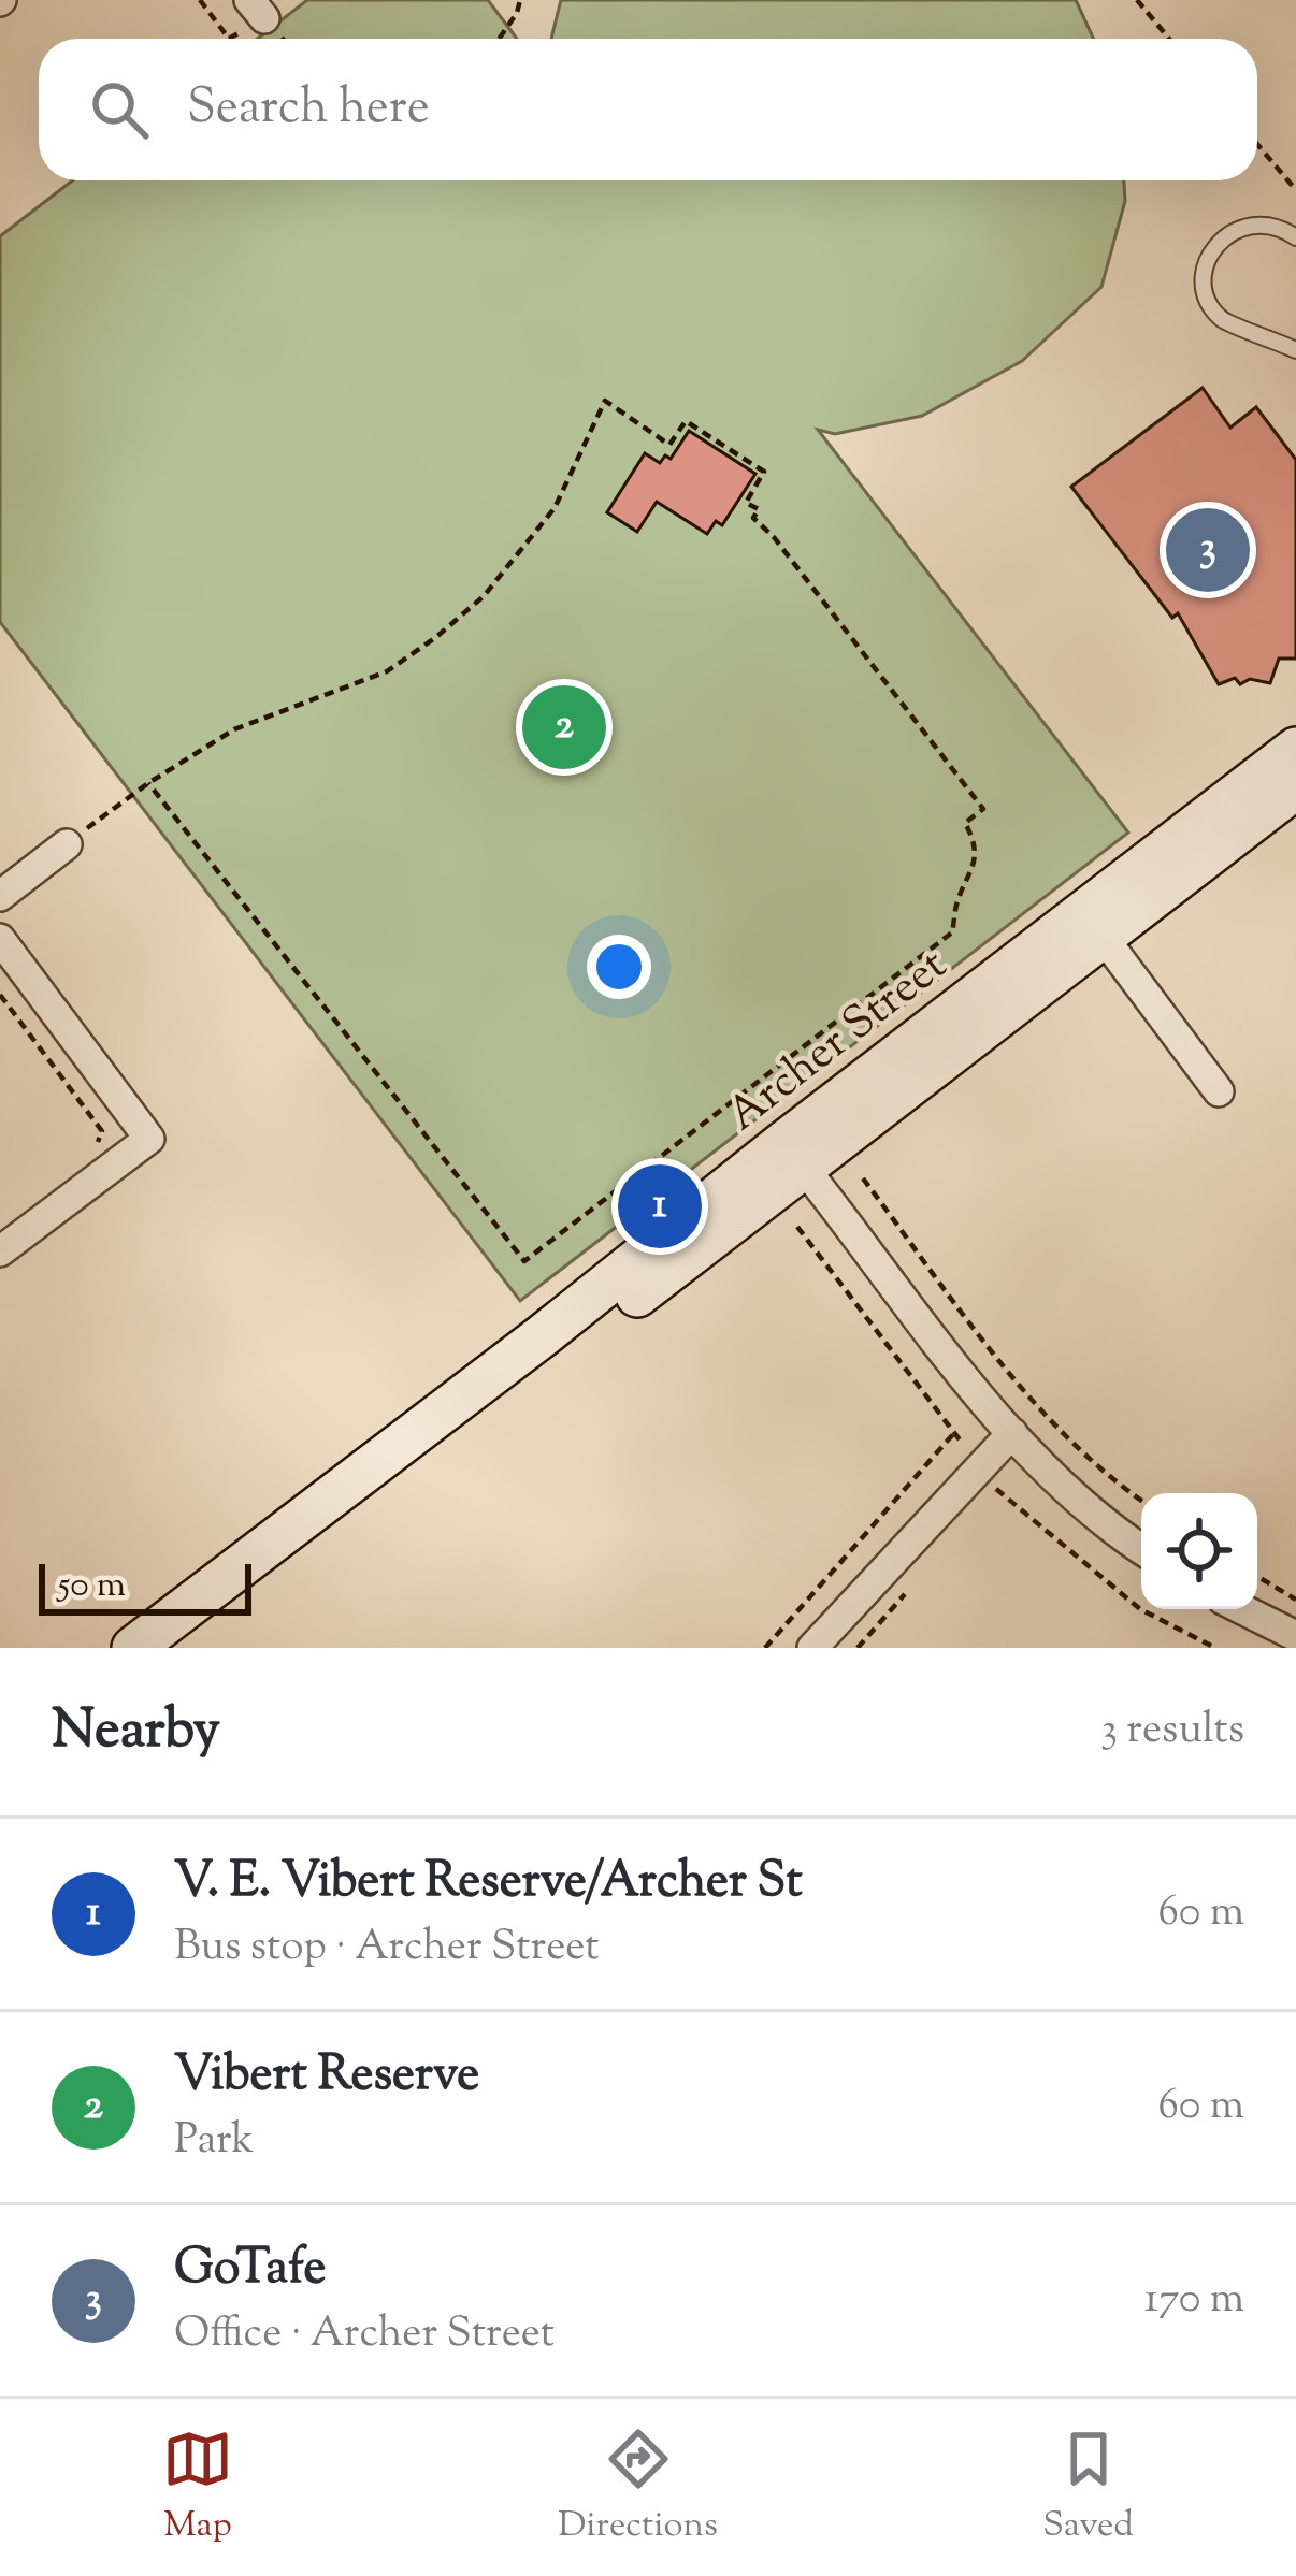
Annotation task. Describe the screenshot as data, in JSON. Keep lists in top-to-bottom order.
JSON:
{
  "streets": {
    "main road": ["Archer Street"]
  },
  "scale_bar": "50 m",
  "page": {
    "search": "Search here",
    "pins": ["3", "2", "1"],
    "scale": "50 m",
    "heading": ["Nearby", "3 results"],
    "list": [
      {
        "mark": "1",
        "name": "V. E. Vibert Reserve/Archer St",
        "note": "Bus stop · Archer Street",
        "value": "60 m"
      },
      {
        "mark": "2",
        "name": "Vibert Reserve",
        "note": "Park",
        "value": "60 m"
      },
      {
        "mark": "3",
        "name": "GoTafe",
        "note": "Office · Archer Street",
        "value": "170 m"
      }
    ],
    "nav": ["Map", "Directions", "Saved"]
  }
}
